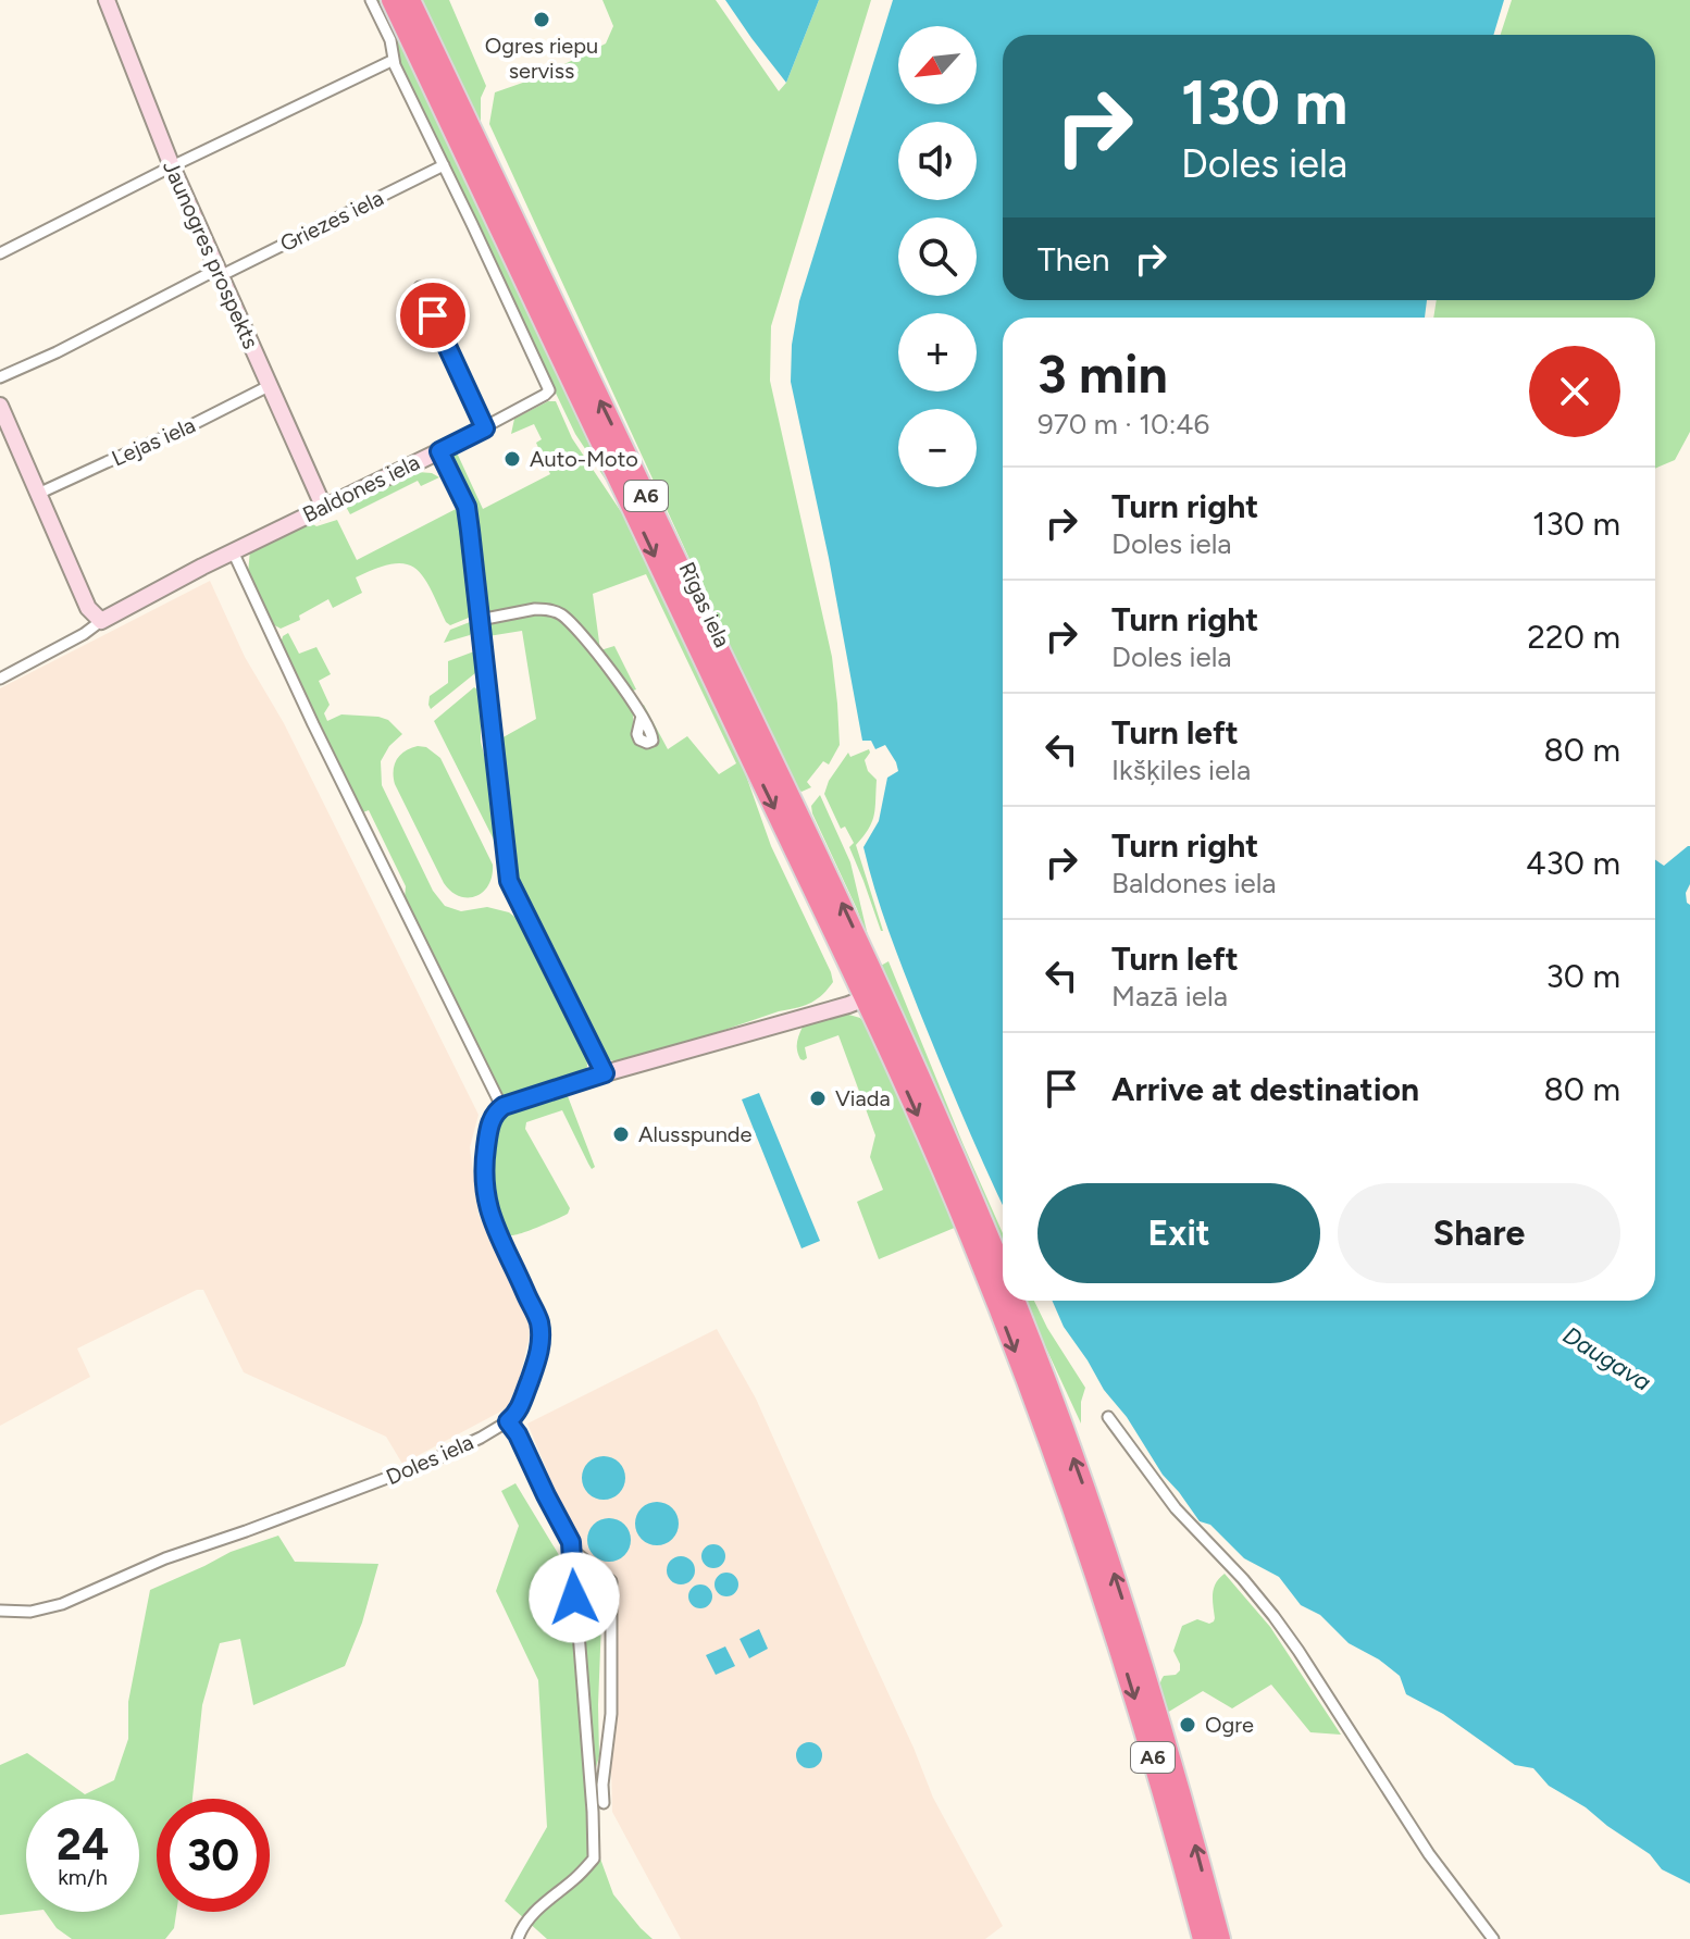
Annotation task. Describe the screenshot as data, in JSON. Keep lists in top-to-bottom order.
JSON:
{
  "streets": {
    "highway": ["A6", "Rīgas iela"],
    "street": [
      "Griezes iela",
      "Jaunogres prospekts",
      "Lejas iela",
      "Baldones iela",
      "Doles iela"
    ]
  },
  "crossings": [
    ["Griezes iela", "Jaunogres prospekts"],
    ["Griezes iela", "Baldones iela"],
    ["Jaunogres prospekts", "Lejas iela"],
    ["Jaunogres prospekts", "Baldones iela"],
    ["A6", "Rīgas iela"]
  ],
  "water": ["Daugava"],
  "places": [
    "Ogres riepu serviss",
    "Auto-Moto",
    "Viada",
    "Alusspunde",
    "Ogre"
  ],
  "north": "bottom left",
  "page": {
    "map_buttons": ["+", "−"],
    "turn": ["130 m", "Doles iela"],
    "then": "Then",
    "heading": ["3 min", "970 m · 10:46"],
    "list": [
      {
        "name": "Turn right",
        "note": "Doles iela",
        "value": "130 m"
      },
      {
        "name": "Turn right",
        "note": "Doles iela",
        "value": "220 m"
      },
      {
        "name": "Turn left",
        "note": "Ikšķiles iela",
        "value": "80 m"
      },
      {
        "name": "Turn right",
        "note": "Baldones iela",
        "value": "430 m"
      },
      {
        "name": "Turn left",
        "note": "Mazā iela",
        "value": "30 m"
      },
      {
        "name": "Arrive at destination",
        "value": "80 m"
      }
    ],
    "buttons": ["Exit", "Share"],
    "speed": "24 km/h",
    "limit": "30"
  }
}
